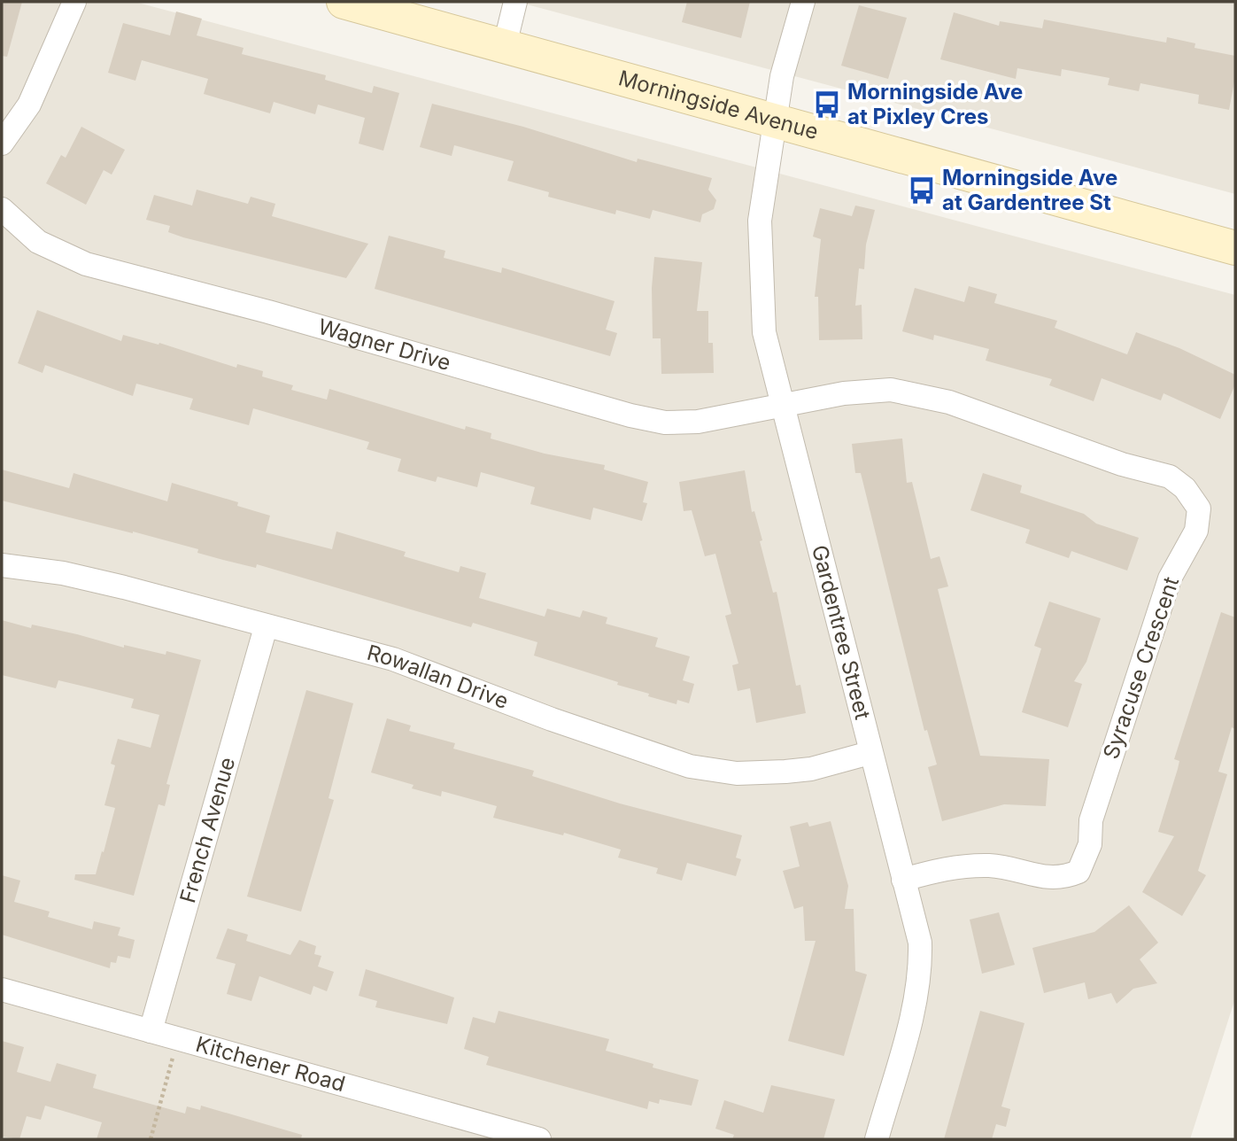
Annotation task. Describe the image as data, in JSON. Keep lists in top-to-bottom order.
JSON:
{
  "streets": {
    "main road": ["Morningside Avenue"],
    "street": [
      "Wagner Drive",
      "Gardentree Street",
      "Syracuse Crescent",
      "Rowallan Drive",
      "French Avenue",
      "Kitchener Road"
    ]
  },
  "crossings": [
    ["Morningside Avenue", "Gardentree Street"],
    ["Wagner Drive", "Gardentree Street"],
    ["Wagner Drive", "Syracuse Crescent"],
    ["Gardentree Street", "Syracuse Crescent"],
    ["Gardentree Street", "Rowallan Drive"],
    ["Rowallan Drive", "French Avenue"],
    ["French Avenue", "Kitchener Road"]
  ],
  "places": {
    "bus stop": ["Morningside Ave at Pixley Cres", "Morningside Ave at Gardentree St"]
  }
}
